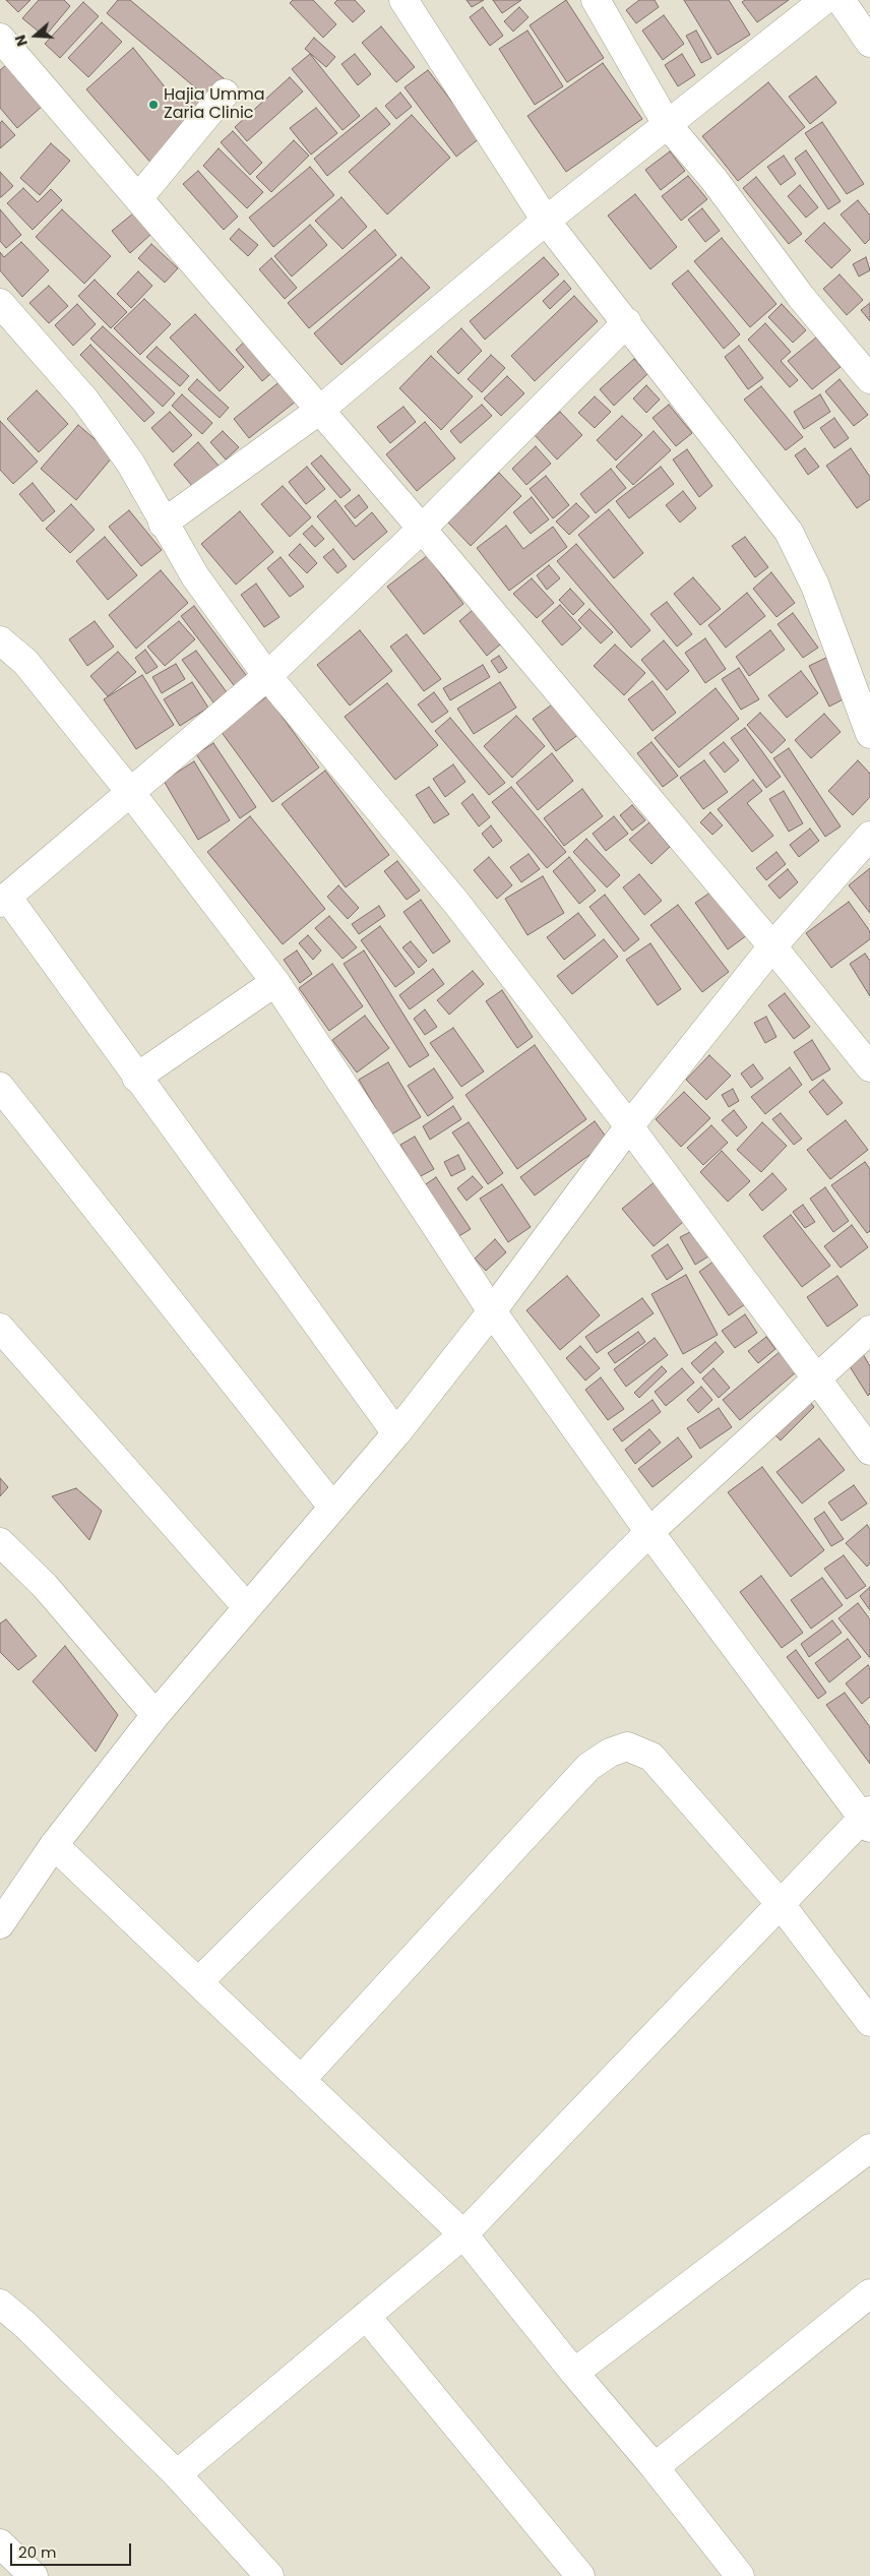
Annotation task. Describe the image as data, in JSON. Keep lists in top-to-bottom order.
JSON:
{
  "places": ["Hajia Umma Zaria Clinic"],
  "scale_bar": "20 m",
  "north": "left"
}
